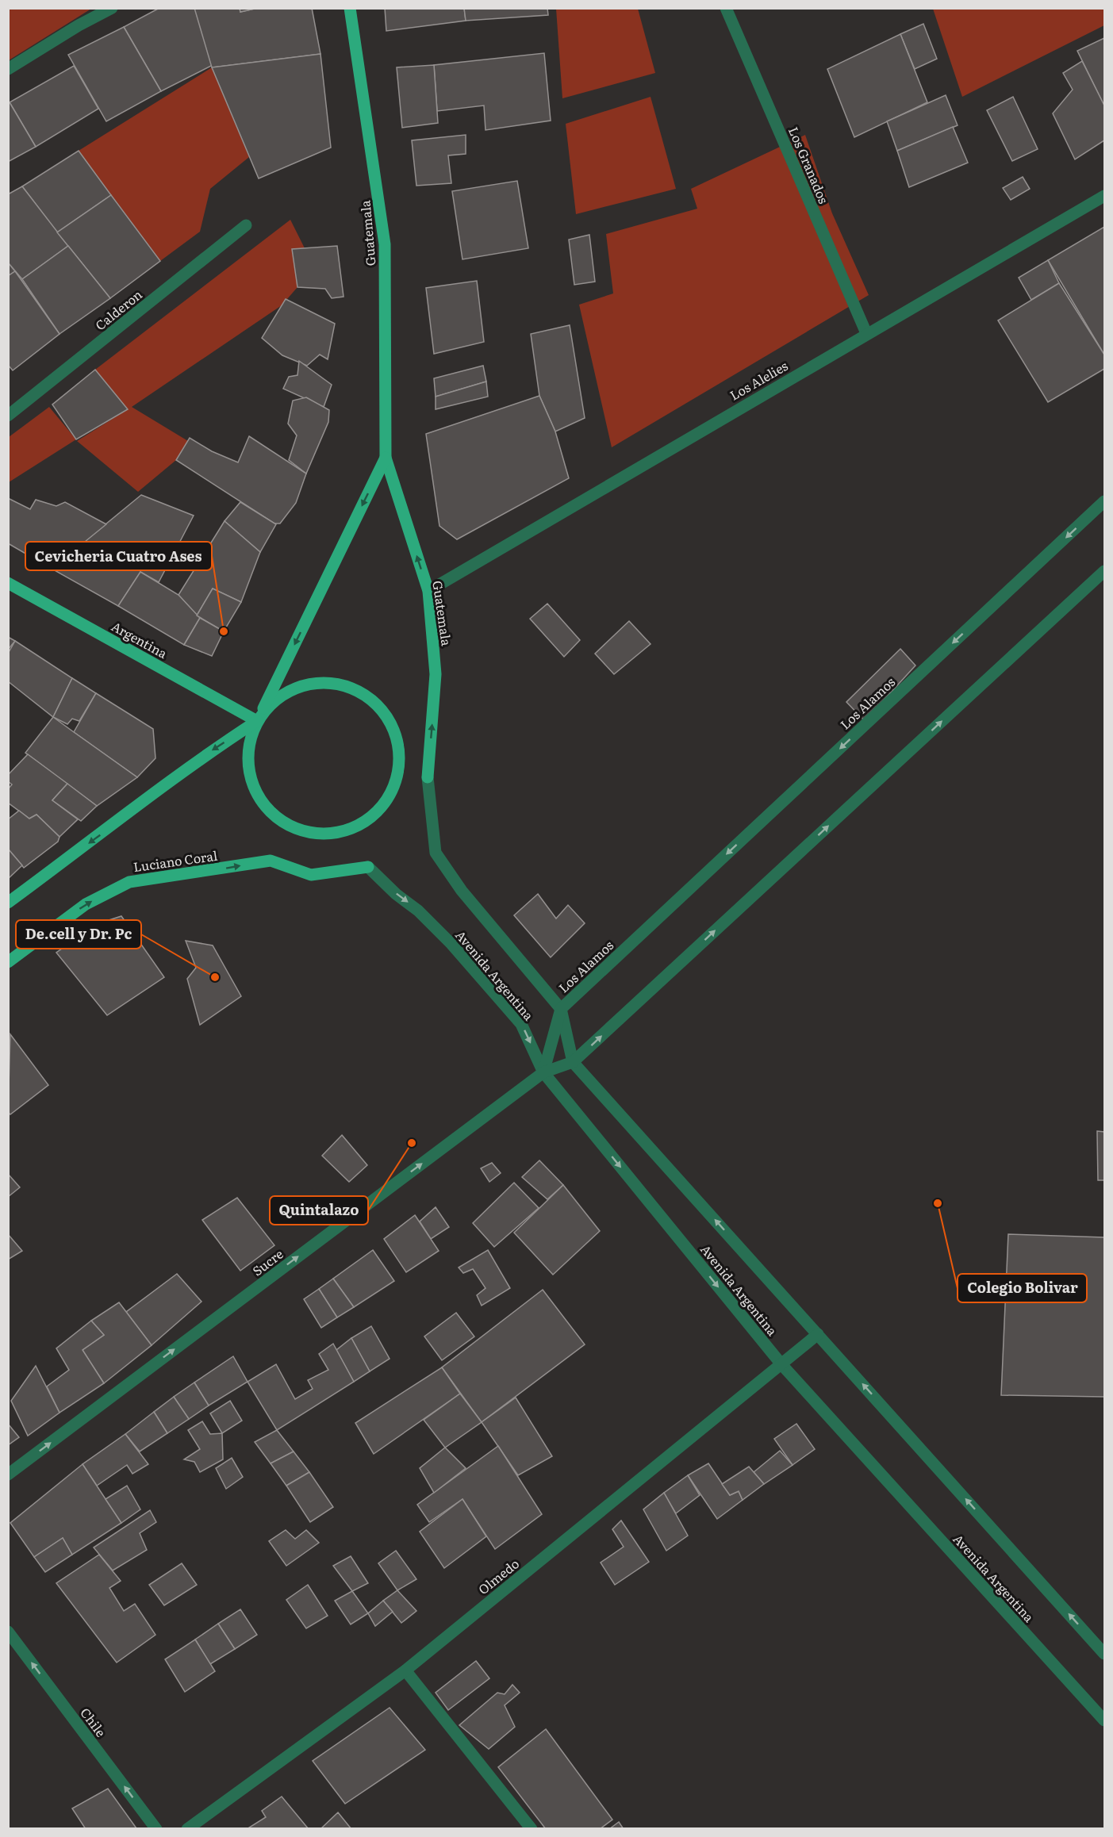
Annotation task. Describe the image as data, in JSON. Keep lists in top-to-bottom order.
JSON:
{
  "streets": {
    "main road": ["Guatemala", "Argentina", "Luciano Coral"],
    "street": [
      "Los Granados",
      "Calderon",
      "Los Alelies",
      "Los Alamos",
      "Avenida Argentina",
      "Sucre",
      "Olmedo",
      "Chile"
    ]
  },
  "crossings": [
    ["Los Granados", "Los Alelies"],
    ["Guatemala", "Los Alelies"],
    ["Guatemala", "Argentina"],
    ["Guatemala", "Avenida Argentina"],
    ["Los Alamos", "Avenida Argentina"],
    ["Los Alamos", "Sucre"],
    ["Luciano Coral", "Avenida Argentina"],
    ["Avenida Argentina", "Sucre"],
    ["Avenida Argentina", "Olmedo"]
  ],
  "one_way": ["Sucre", "Chile"],
  "places": [
    "Cevicheria Cuatro Ases",
    "De.cell y Dr. Pc",
    "Quintalazo",
    "Colegio Bolivar"
  ]
}
